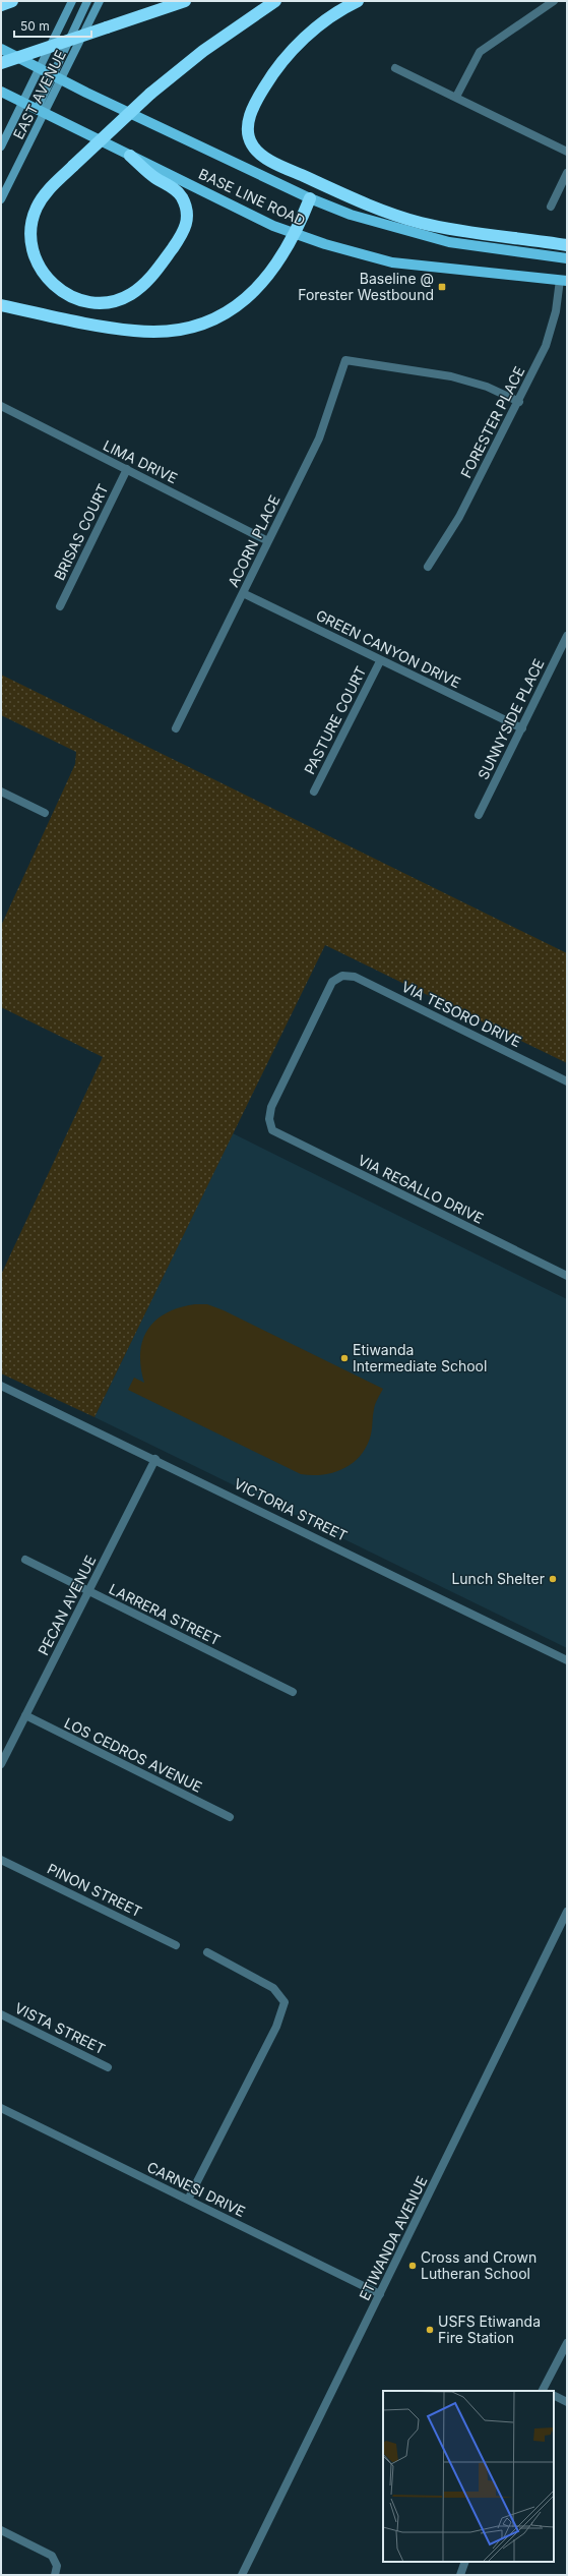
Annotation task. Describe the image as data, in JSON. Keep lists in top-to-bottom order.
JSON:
{
  "streets": {
    "main road": ["EAST AVENUE", "BASE LINE ROAD"],
    "street": [
      "FORESTER PLACE",
      "LIMA DRIVE",
      "BRISAS COURT",
      "ACORN PLACE",
      "GREEN CANYON DRIVE",
      "SUNNYSIDE PLACE",
      "PASTURE COURT",
      "VIA TESORO DRIVE",
      "VIA REGALLO DRIVE",
      "VICTORIA STREET",
      "PECAN AVENUE",
      "LARRERA STREET",
      "LOS CEDROS AVENUE",
      "PINON STREET",
      "VISTA STREET",
      "CARNESI DRIVE",
      "ETIWANDA AVENUE"
    ]
  },
  "crossings": [
    ["EAST AVENUE", "BASE LINE ROAD"],
    ["BASE LINE ROAD", "FORESTER PLACE"],
    ["FORESTER PLACE", "ACORN PLACE"],
    ["LIMA DRIVE", "BRISAS COURT"],
    ["LIMA DRIVE", "ACORN PLACE"],
    ["ACORN PLACE", "GREEN CANYON DRIVE"],
    ["GREEN CANYON DRIVE", "SUNNYSIDE PLACE"],
    ["GREEN CANYON DRIVE", "PASTURE COURT"],
    ["VIA TESORO DRIVE", "VIA REGALLO DRIVE"],
    ["VICTORIA STREET", "PECAN AVENUE"],
    ["PECAN AVENUE", "LARRERA STREET"],
    ["PECAN AVENUE", "LOS CEDROS AVENUE"],
    ["CARNESI DRIVE", "ETIWANDA AVENUE"]
  ],
  "places": {
    "transit": ["Baseline @ Forester Westbound"],
    "other": [
      "Etiwanda Intermediate School",
      "Lunch Shelter",
      "Cross and Crown Lutheran School",
      "USFS Etiwanda Fire Station"
    ]
  },
  "scale_bar": "50 m"
}
